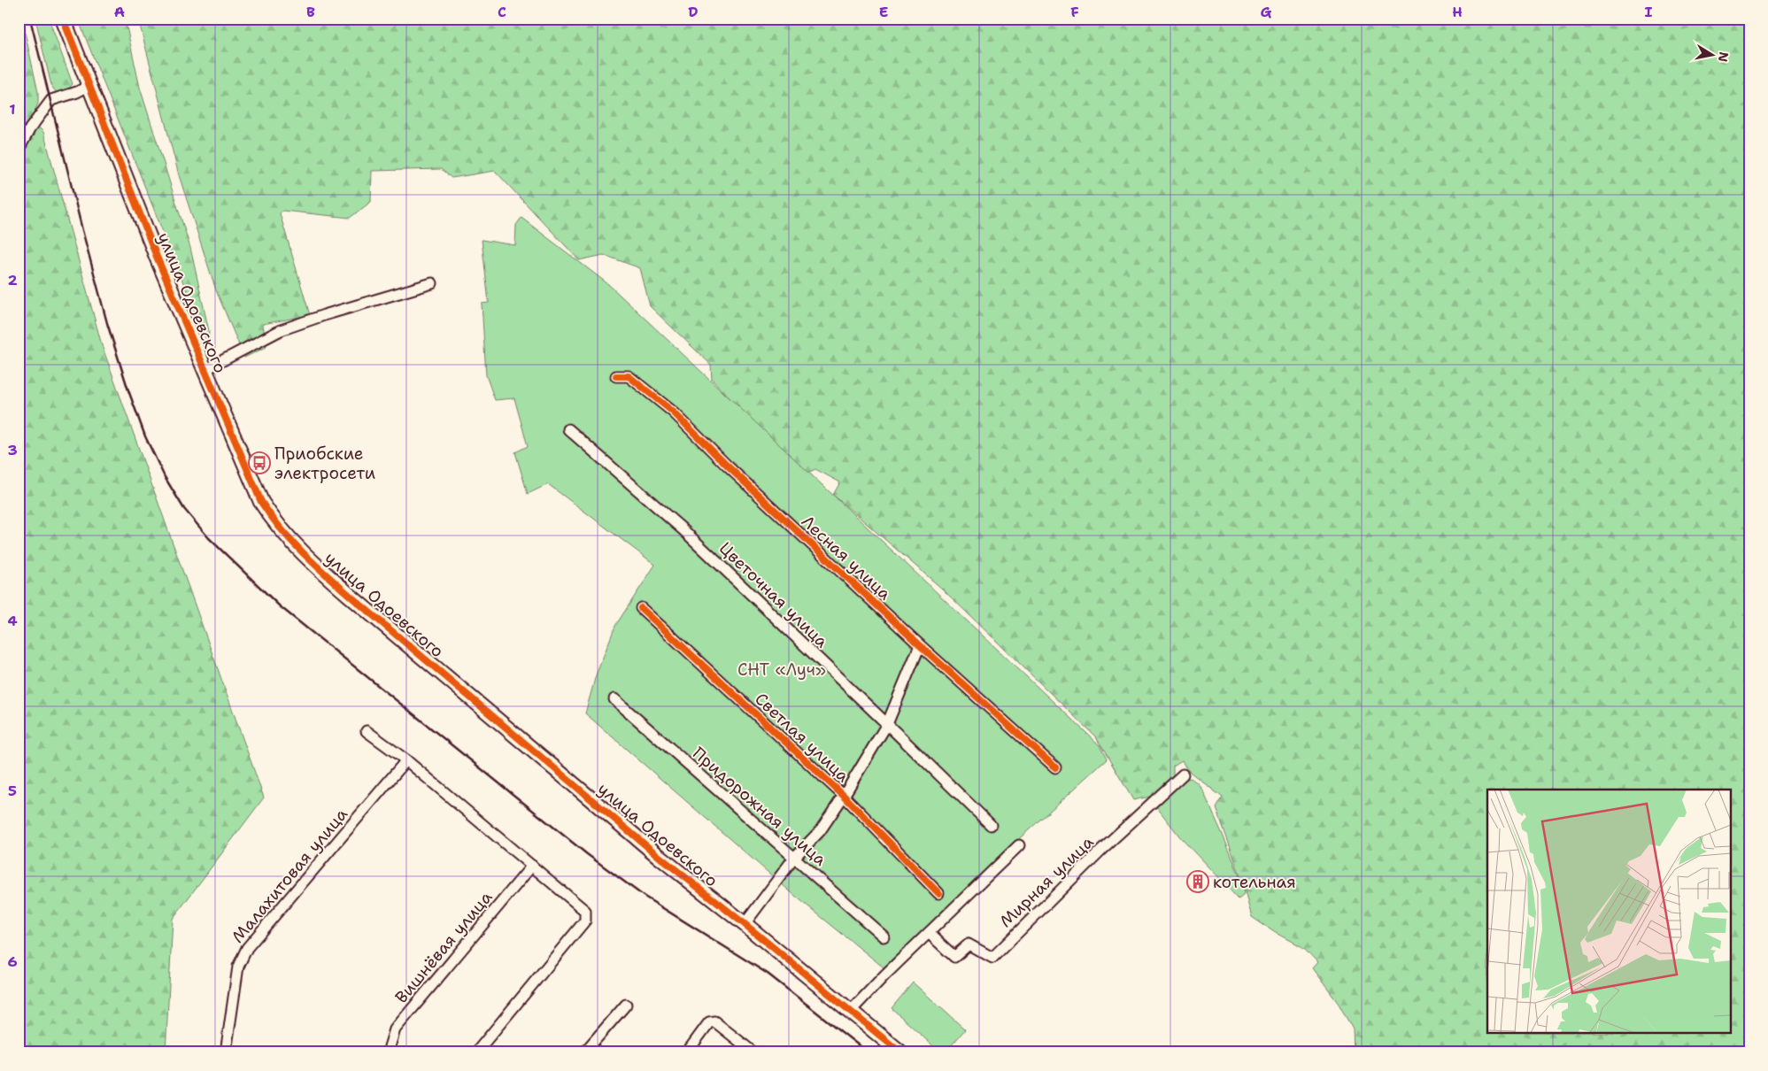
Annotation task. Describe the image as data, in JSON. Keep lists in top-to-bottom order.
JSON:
{
  "streets": {
    "street": [
      "улица Одоевского",
      "Лесная улица",
      "Цветочная улица",
      "Светлая улица",
      "Придорожная улица",
      "Малахитовая улица",
      "Мирная улица",
      "Вишнёвая улица"
    ]
  },
  "parks": ["СНТ «Луч»"],
  "places": {
    "bus stop": ["Приобские электросети"],
    "building": ["котельная"]
  },
  "north": "right",
  "grid": {
    "columns": [
      "A",
      "B",
      "C",
      "D",
      "E",
      "F",
      "G",
      "H",
      "I"
    ],
    "rows": [
      "1",
      "2",
      "3",
      "4",
      "5",
      "6"
    ]
  }
}
